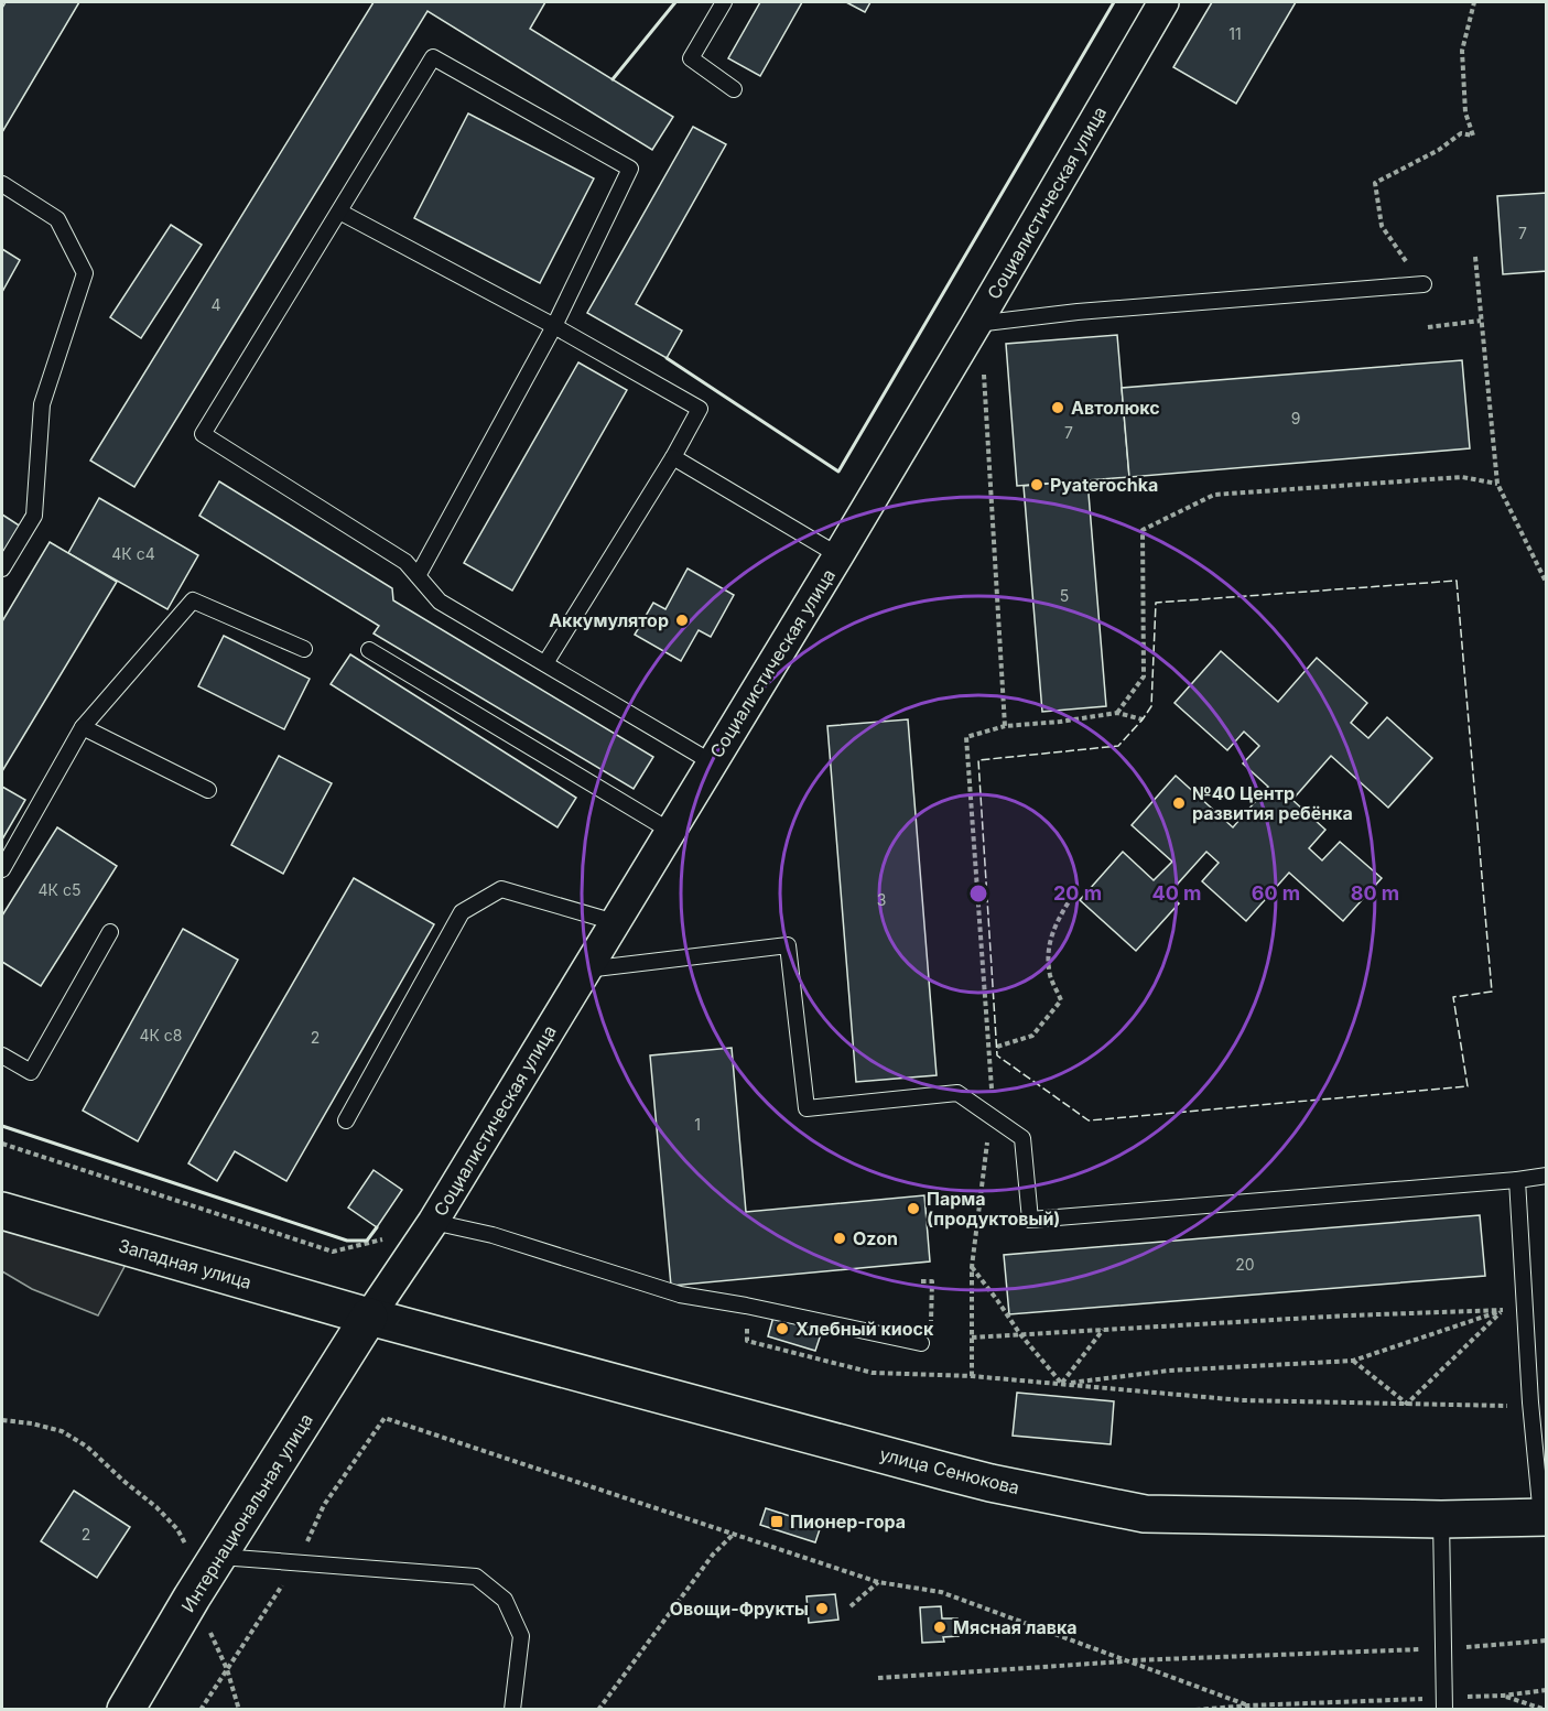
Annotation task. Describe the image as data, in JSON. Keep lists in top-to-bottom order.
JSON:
{
  "streets": {
    "main road": ["Западная улица", "улица Сенюкова", "Интернациональная улица"],
    "street": ["Социалистическая улица"]
  },
  "crossings": [
    ["Социалистическая улица", "Западная улица"],
    ["Социалистическая улица", "улица Сенюкова"],
    ["Социалистическая улица", "Интернациональная улица"],
    ["Западная улица", "улица Сенюкова"],
    ["Западная улица", "Интернациональная улица"],
    ["улица Сенюкова", "Интернациональная улица"]
  ],
  "places": {
    "other": [
      "Автолюкс",
      "Pyaterochka",
      "Аккумулятор",
      "№40 Центр развития ребёнка",
      "Парма (продуктовый)",
      "Ozon",
      "Хлебный киоск",
      "Овощи-Фрукты",
      "Мясная лавка"
    ],
    "transit": ["Пионер-гора"]
  },
  "house_numbers": [
    "11",
    "7",
    "4",
    "9",
    "7",
    "4К с4",
    "5",
    "4К с5",
    "3",
    "4К с8",
    "2",
    "1",
    "20",
    "2"
  ],
  "rings": [
    "20 m",
    "40 m",
    "60 m",
    "80 m"
  ]
}
